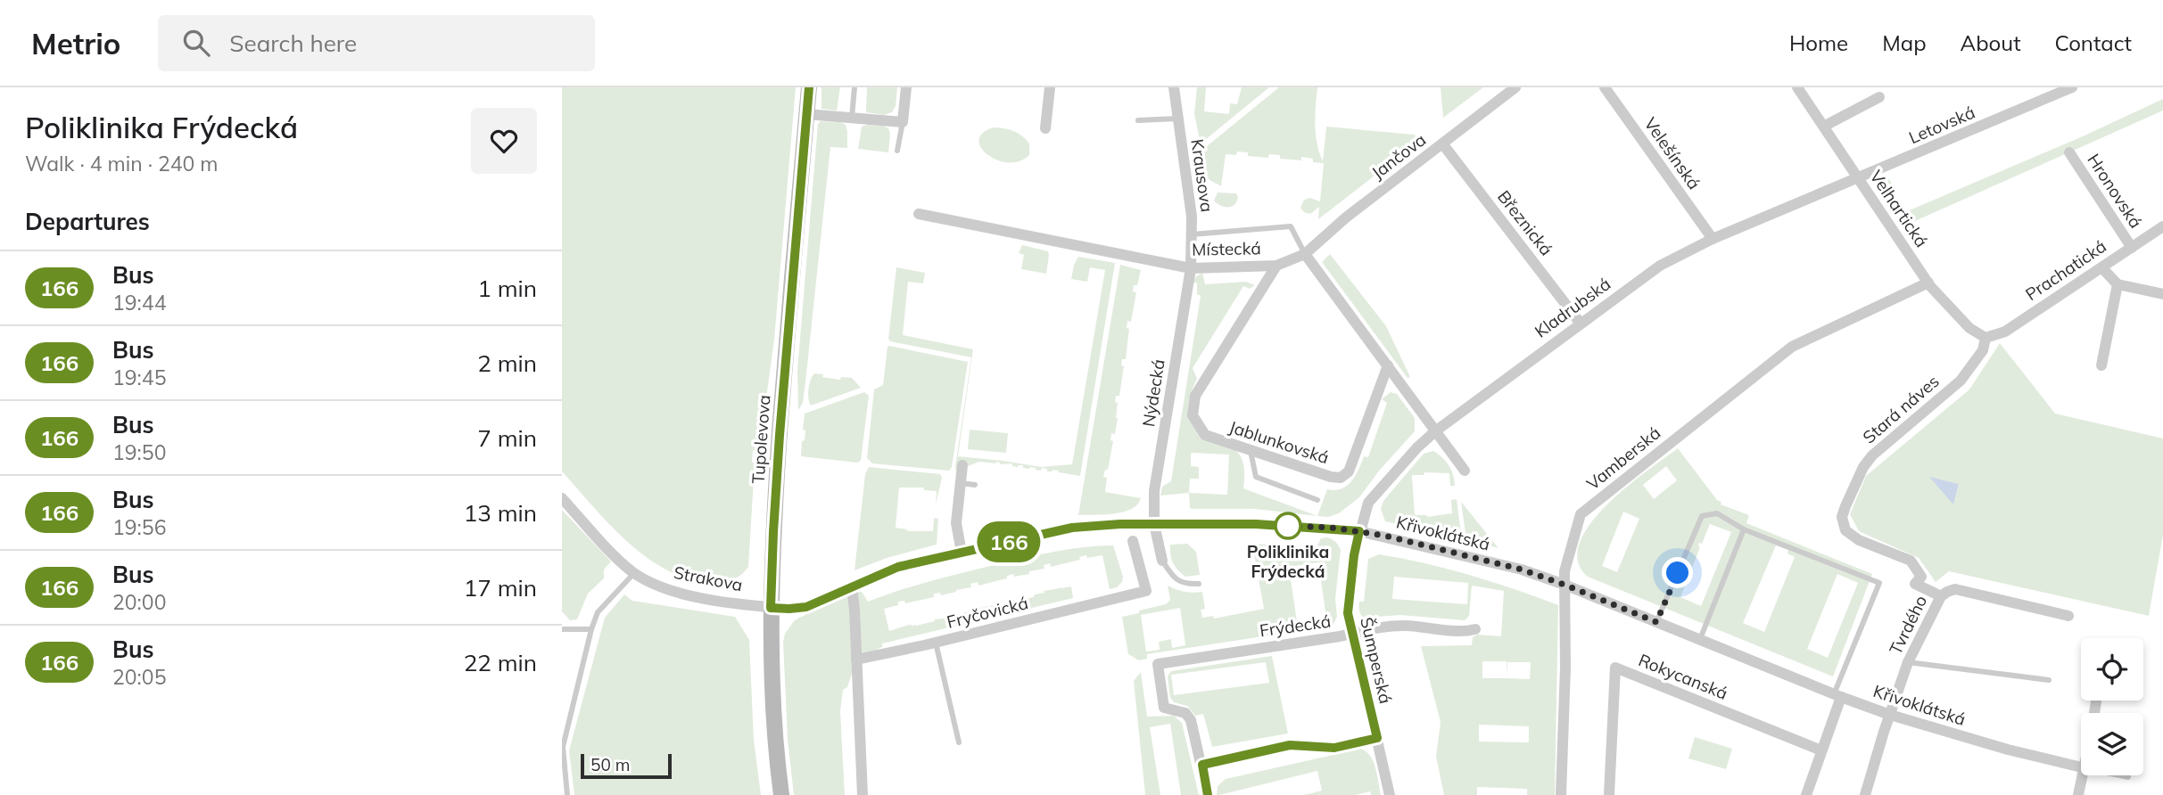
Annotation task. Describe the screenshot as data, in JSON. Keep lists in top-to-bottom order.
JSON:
{
  "streets": {
    "main road": ["Tupolevova"],
    "street": [
      "Letovská",
      "Velešínská",
      "Jančova",
      "Krausova",
      "Hronovská",
      "Velhartická",
      "Březnická",
      "Místecká",
      "Prachatická",
      "Kladrubská",
      "Nýdecká",
      "Stará náves",
      "Jablunkovská",
      "Vamberská",
      "Křivoklátská",
      "Strakova",
      "Fryčovická",
      "Tvrdého",
      "Frýdecká",
      "Šumperská",
      "Rokycanská"
    ]
  },
  "crossings": [
    ["Letovská", "Velhartická"],
    ["Letovská", "Kladrubská"],
    ["Velešínská", "Kladrubská"],
    ["Jančova", "Březnická"],
    ["Jančova", "Místecká"],
    ["Krausova", "Místecká"],
    ["Krausova", "Nýdecká"],
    ["Hronovská", "Prachatická"],
    ["Velhartická", "Prachatická"],
    ["Velhartická", "Kladrubská"],
    ["Velhartická", "Stará náves"],
    ["Velhartická", "Vamberská"],
    ["Březnická", "Kladrubská"],
    ["Místecká", "Nýdecká"],
    ["Místecká", "Jablunkovská"],
    ["Prachatická", "Stará náves"],
    ["Kladrubská", "Křivoklátská"],
    ["Kladrubská", "Šumperská"],
    ["Nýdecká", "Křivoklátská"],
    ["Stará náves", "Tvrdého"],
    ["Tupolevova", "Křivoklátská"],
    ["Tupolevova", "Strakova"],
    ["Vamberská", "Křivoklátská"],
    ["Křivoklátská", "Strakova"],
    ["Křivoklátská", "Tvrdého"],
    ["Křivoklátská", "Šumperská"],
    ["Frýdecká", "Šumperská"]
  ],
  "places": ["Poliklinika Frýdecká"],
  "lines": ["bus line 166"],
  "scale_bar": "50 m",
  "page": {
    "header": "Metrio",
    "search": "Search here",
    "nav": [
      "Home",
      "Map",
      "About",
      "Contact"
    ],
    "heading": [
      ["Poliklinika Frýdecká", "Walk · 4 min · 240 m"],
      "Departures"
    ],
    "on_map": "166",
    "list": [
      {
        "mark": "166",
        "name": "Bus",
        "note": "19:44",
        "value": "1 min"
      },
      {
        "mark": "166",
        "name": "Bus",
        "note": "19:45",
        "value": "2 min"
      },
      {
        "mark": "166",
        "name": "Bus",
        "note": "19:50",
        "value": "7 min"
      },
      {
        "mark": "166",
        "name": "Bus",
        "note": "19:56",
        "value": "13 min"
      },
      {
        "mark": "166",
        "name": "Bus",
        "note": "20:00",
        "value": "17 min"
      },
      {
        "mark": "166",
        "name": "Bus",
        "note": "20:05",
        "value": "22 min"
      }
    ],
    "scale": "50 m"
  }
}
